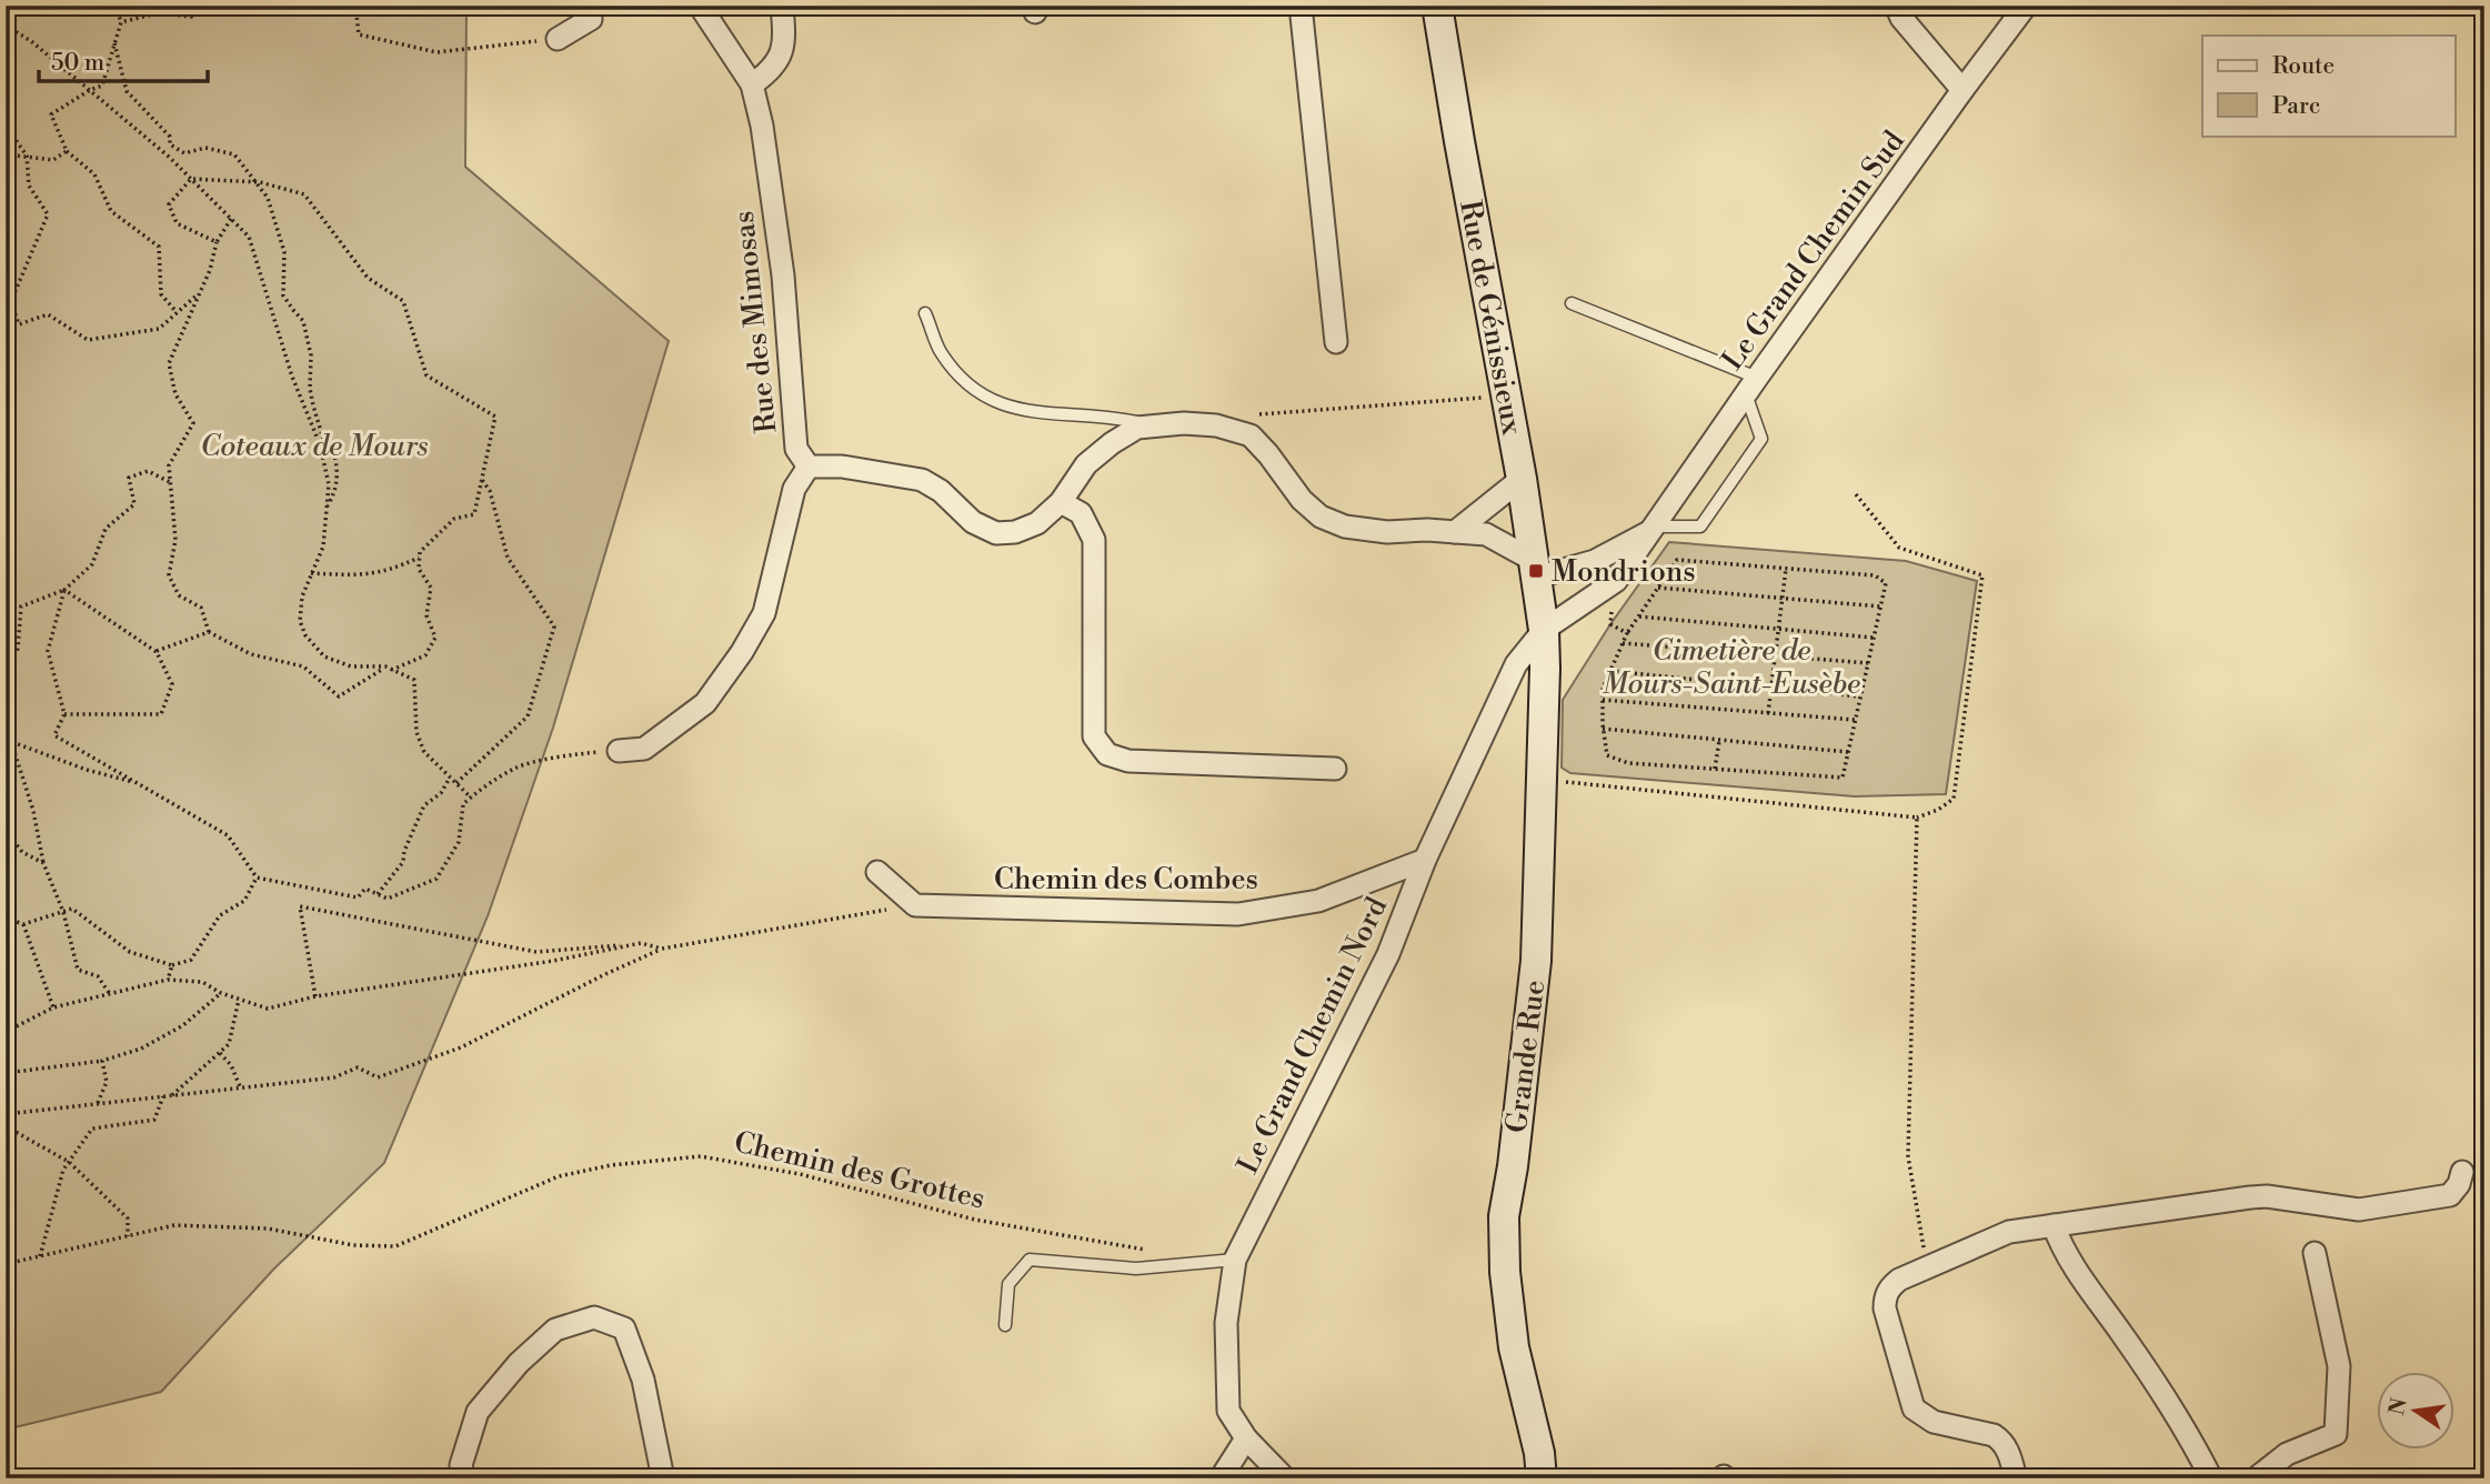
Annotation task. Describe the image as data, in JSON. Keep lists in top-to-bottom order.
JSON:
{
  "streets": {
    "street": [
      "Le Grand Chemin Sud",
      "Rue de Génissieux",
      "Rue des Mimosas",
      "Chemin des Combes",
      "Le Grand Chemin Nord",
      "Grande Rue"
    ],
    "path": ["Chemin des Grottes"]
  },
  "crossings": [
    ["Le Grand Chemin Sud", "Rue de Génissieux"],
    ["Le Grand Chemin Sud", "Le Grand Chemin Nord"],
    ["Le Grand Chemin Sud", "Grande Rue"],
    ["Rue de Génissieux", "Rue des Mimosas"],
    ["Rue de Génissieux", "Le Grand Chemin Nord"],
    ["Rue de Génissieux", "Grande Rue"],
    ["Chemin des Combes", "Le Grand Chemin Nord"],
    ["Le Grand Chemin Nord", "Grande Rue"]
  ],
  "parks": ["Coteaux de Mours", "Cimetière de Mours-Saint-Eusèbe"],
  "places": {
    "transit": ["Mondrions"]
  },
  "legend": ["Route", "Parc"],
  "scale_bar": "50 m",
  "north": "left"
}
